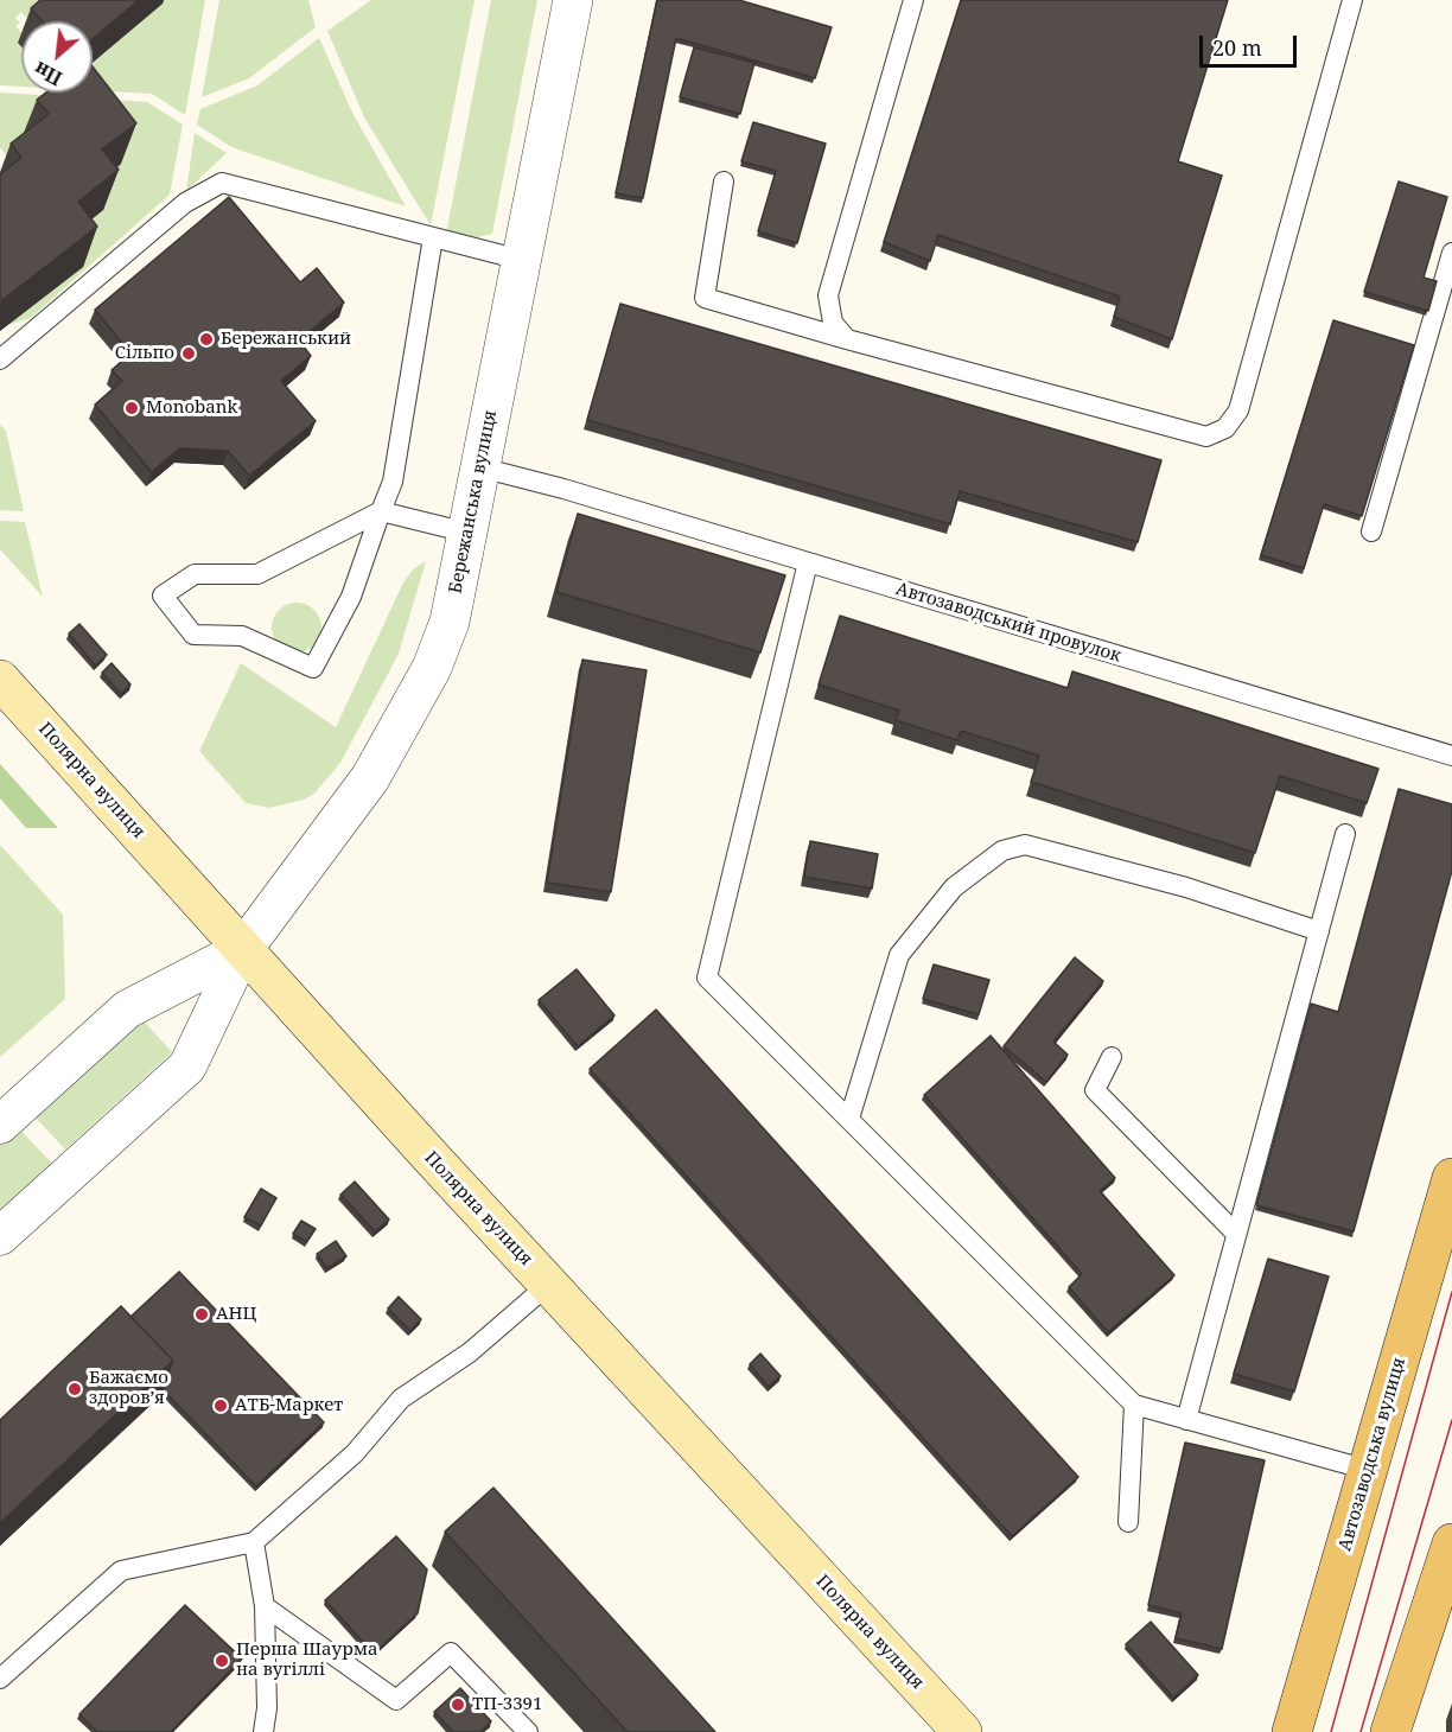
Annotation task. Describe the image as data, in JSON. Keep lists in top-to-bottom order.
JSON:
{
  "streets": {
    "main road": ["Полярна вулиця", "Автозаводська вулиця"],
    "street": ["Бережанська вулиця"],
    "lane": ["Автозаводський провулок"]
  },
  "crossings": [
    ["Бережанська вулиця", "Автозаводський провулок"],
    ["Бережанська вулиця", "Полярна вулиця"]
  ],
  "places": [
    "Бережанський",
    "Сільпо",
    "Monobank",
    "АНЦ",
    "Бажаємо здоровʼя",
    "АТБ-Маркет",
    "Перша Шаурма на вугіллі",
    "ТП-3391"
  ],
  "scale_bar": "20 m",
  "north": "bottom left"
}
